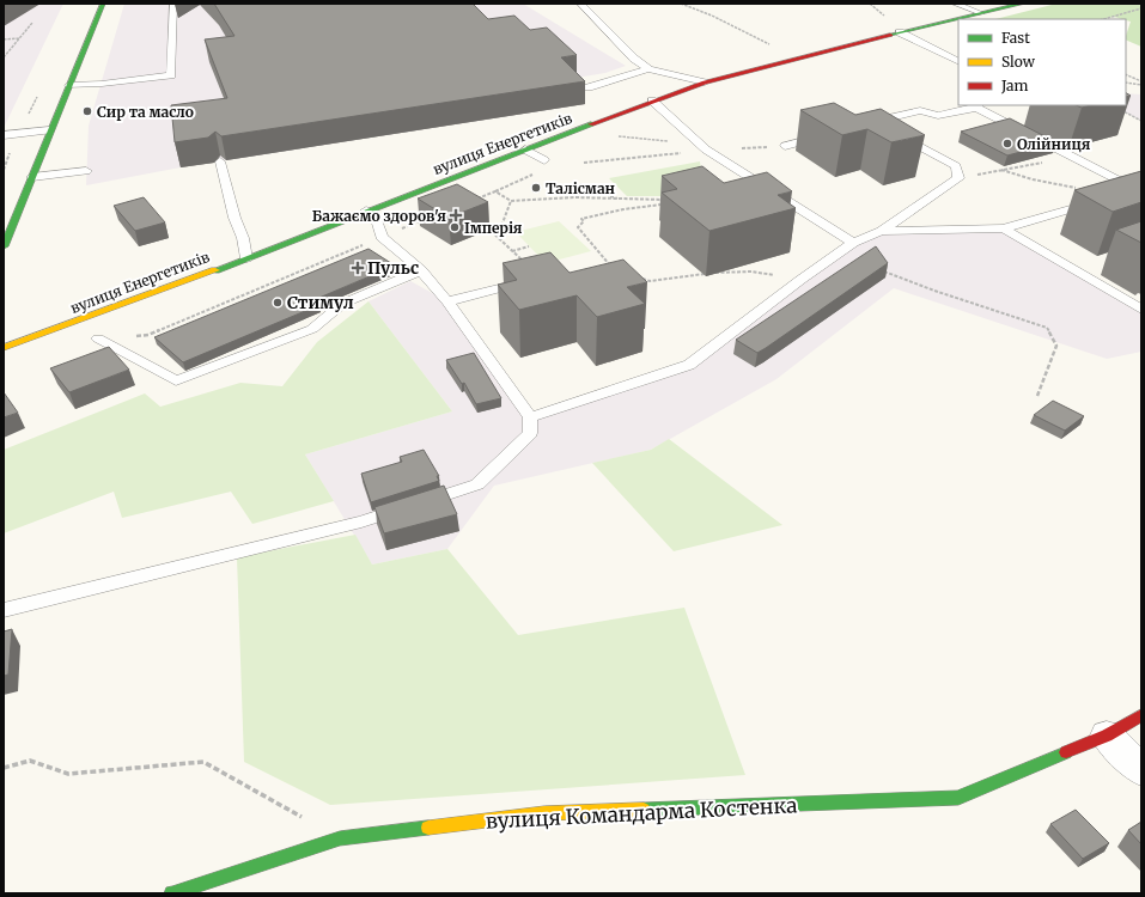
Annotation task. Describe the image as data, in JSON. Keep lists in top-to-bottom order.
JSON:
{
  "streets": {
    "main road": ["вулиця Енергетиків", "вулиця Командарма Костенка"]
  },
  "places": {
    "other": [
      "Сир та масло",
      "Олійниця",
      "Талісман",
      "Імперія",
      "Стимул"
    ],
    "health": ["Бажаємо здоров'я", "Пульс"]
  },
  "legend": ["Fast", "Slow", "Jam"]
}
